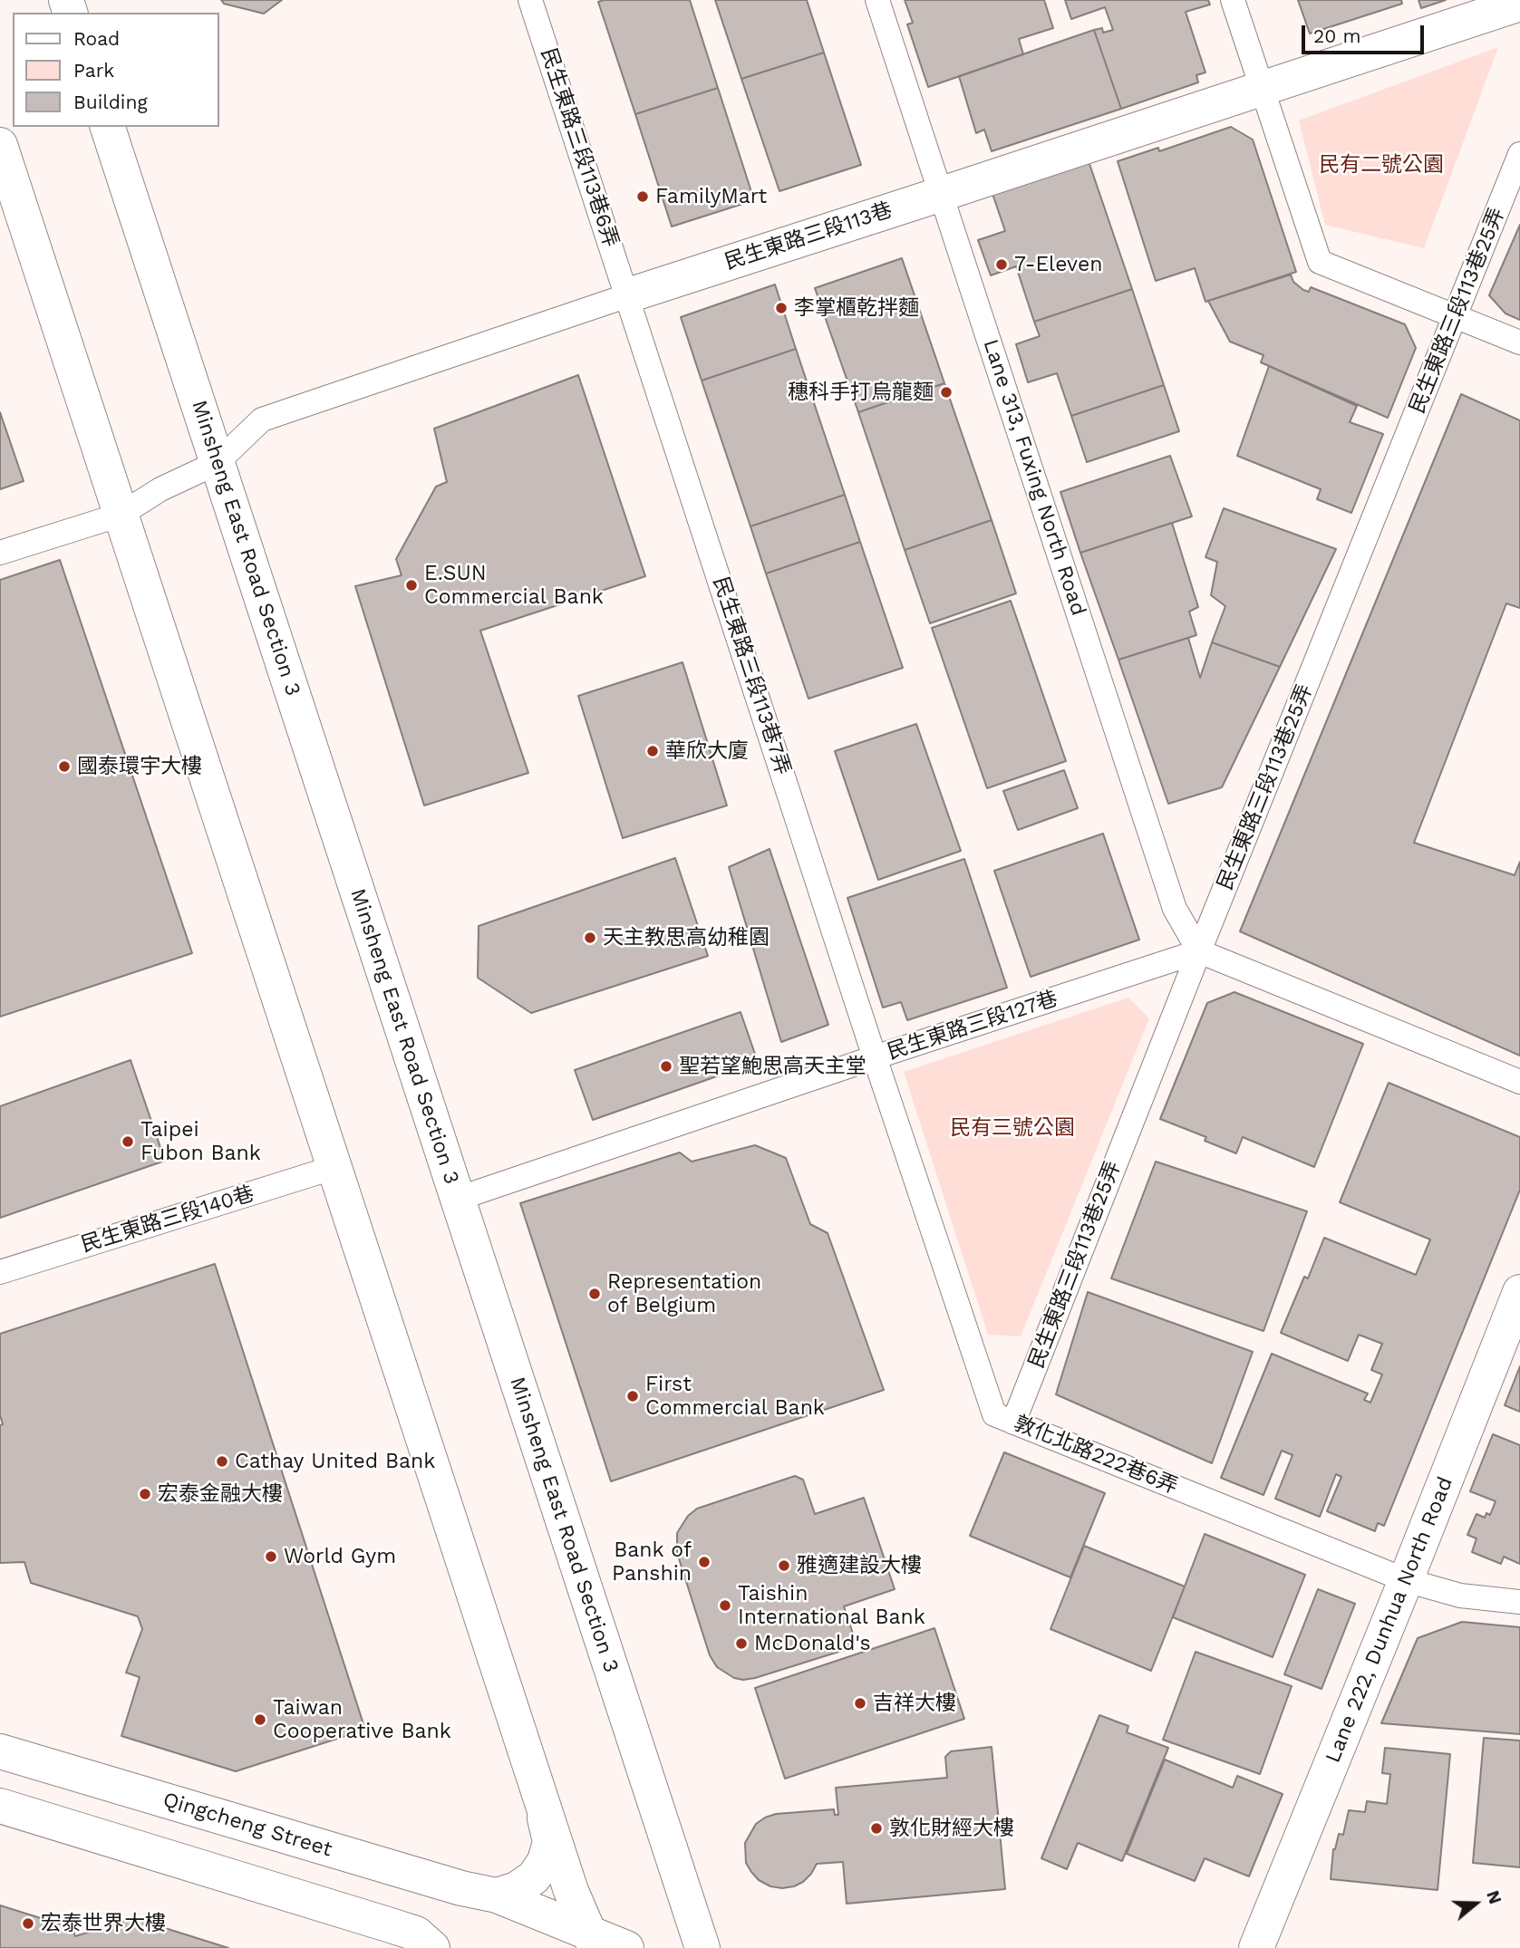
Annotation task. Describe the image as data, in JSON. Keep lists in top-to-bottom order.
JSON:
{
  "streets": {
    "street": [
      "民生東路三段113巷",
      "Minsheng East Road Section 3",
      "Lane 222, Dunhua North Road",
      "Qingcheng Street"
    ],
    "lane": [
      "民生東路三段113巷6弄",
      "民生東路三段113巷25弄",
      "Lane 313, Fuxing North Road",
      "民生東路三段113巷7弄",
      "民生東路三段127巷",
      "民生東路三段140巷",
      "敦化北路222巷6弄"
    ]
  },
  "crossings": [
    ["民生東路三段113巷6弄", "民生東路三段113巷"],
    ["民生東路三段113巷6弄", "民生東路三段113巷7弄"],
    ["民生東路三段113巷", "Lane 313, Fuxing North Road"],
    ["民生東路三段113巷", "Minsheng East Road Section 3"],
    ["民生東路三段113巷", "民生東路三段113巷7弄"],
    ["民生東路三段113巷25弄", "Lane 313, Fuxing North Road"],
    ["民生東路三段113巷25弄", "民生東路三段127巷"],
    ["民生東路三段113巷25弄", "敦化北路222巷6弄"],
    ["Lane 313, Fuxing North Road", "民生東路三段127巷"],
    ["Minsheng East Road Section 3", "民生東路三段127巷"],
    ["民生東路三段113巷7弄", "民生東路三段127巷"],
    ["民生東路三段113巷7弄", "敦化北路222巷6弄"],
    ["民生東路三段127巷", "敦化北路222巷6弄"],
    ["敦化北路222巷6弄", "Lane 222, Dunhua North Road"]
  ],
  "parks": ["民有二號公園", "民有三號公園"],
  "places": [
    "FamilyMart",
    "7-Eleven",
    "李掌櫃乾拌麵",
    "穗科手打烏龍麵",
    "E.SUN Commercial Bank",
    "華欣大廈",
    "國泰環宇大樓",
    "天主教思高幼稚園",
    "聖若望鮑思高天主堂",
    "Taipei Fubon Bank",
    "Representation of Belgium",
    "First Commercial Bank",
    "Cathay United Bank",
    "宏泰金融大樓",
    "World Gym",
    "Bank of Panshin",
    "雅適建設大樓",
    "Taishin International Bank",
    "McDonald's",
    "吉祥大樓",
    "Taiwan Cooperative Bank",
    "敦化財經大樓",
    "宏泰世界大樓"
  ],
  "legend": ["Road", "Park", "Building"],
  "scale_bar": "20 m",
  "north": "right"
}
